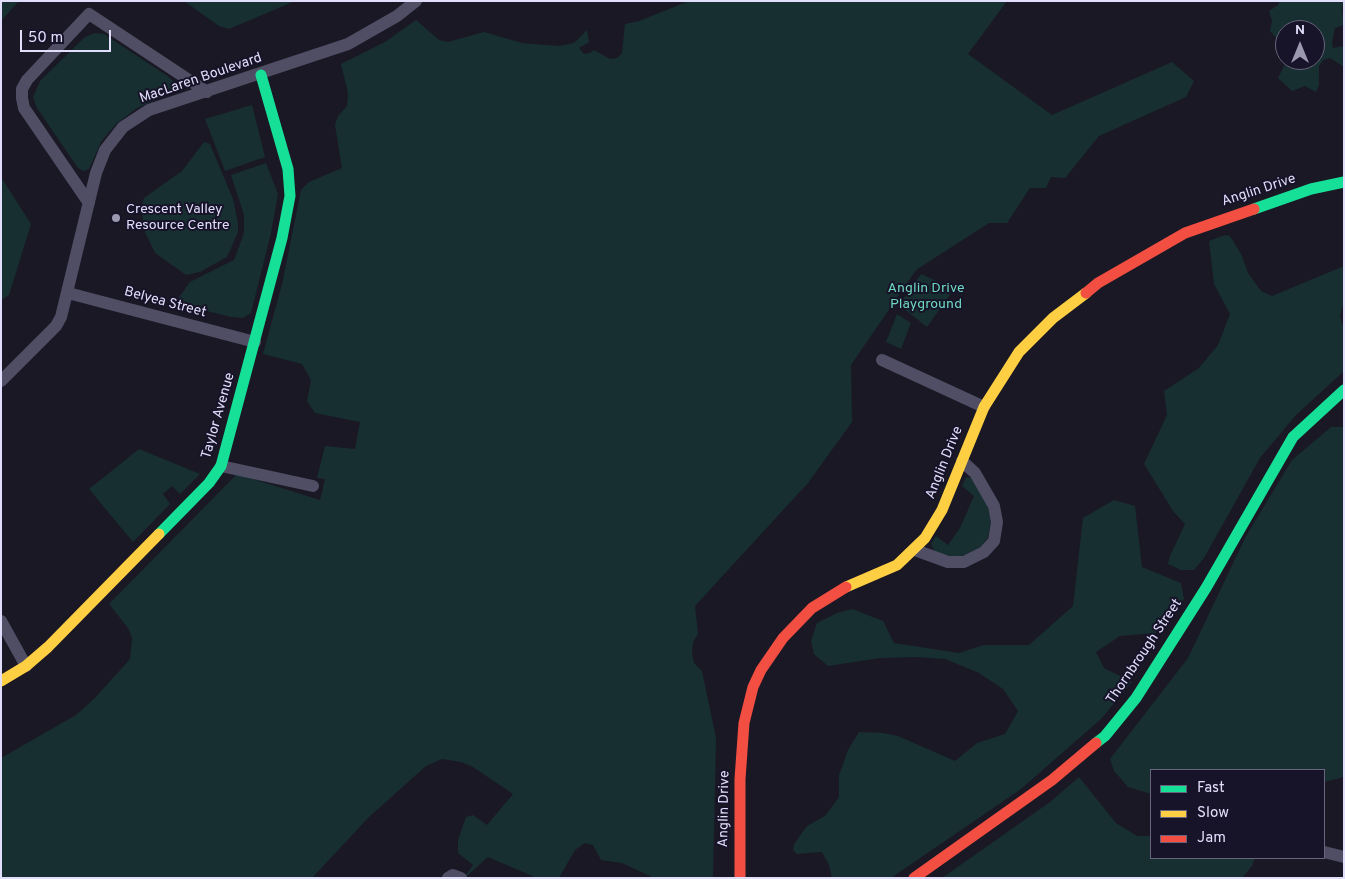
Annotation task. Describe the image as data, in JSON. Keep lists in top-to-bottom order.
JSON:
{
  "streets": {
    "street": [
      "MacLaren Boulevard",
      "Anglin Drive",
      "Belyea Street",
      "Taylor Avenue",
      "Thornbrough Street"
    ]
  },
  "crossings": [
    ["MacLaren Boulevard", "Belyea Street"],
    ["MacLaren Boulevard", "Taylor Avenue"],
    ["Belyea Street", "Taylor Avenue"]
  ],
  "parks": ["Anglin Drive Playground"],
  "places": ["Crescent Valley Resource Centre"],
  "legend": ["Fast", "Slow", "Jam"],
  "scale_bar": "50 m",
  "north": "top"
}
